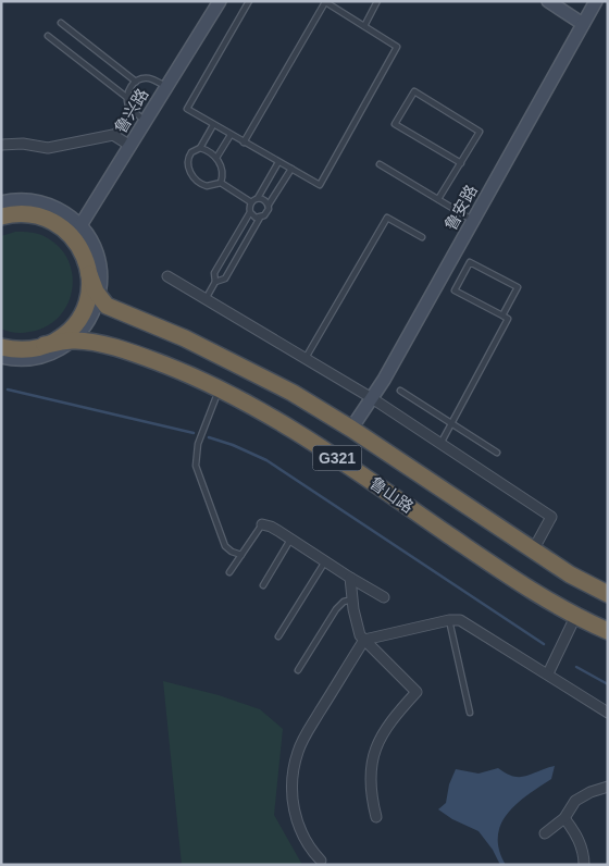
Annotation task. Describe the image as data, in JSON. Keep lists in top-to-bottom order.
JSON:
{
  "streets": {
    "highway": ["G321", "鲁山路"],
    "street": ["鲁兴路", "鲁安路"]
  },
  "crossings": [
    ["鲁安路", "鲁山路"]
  ]
}
